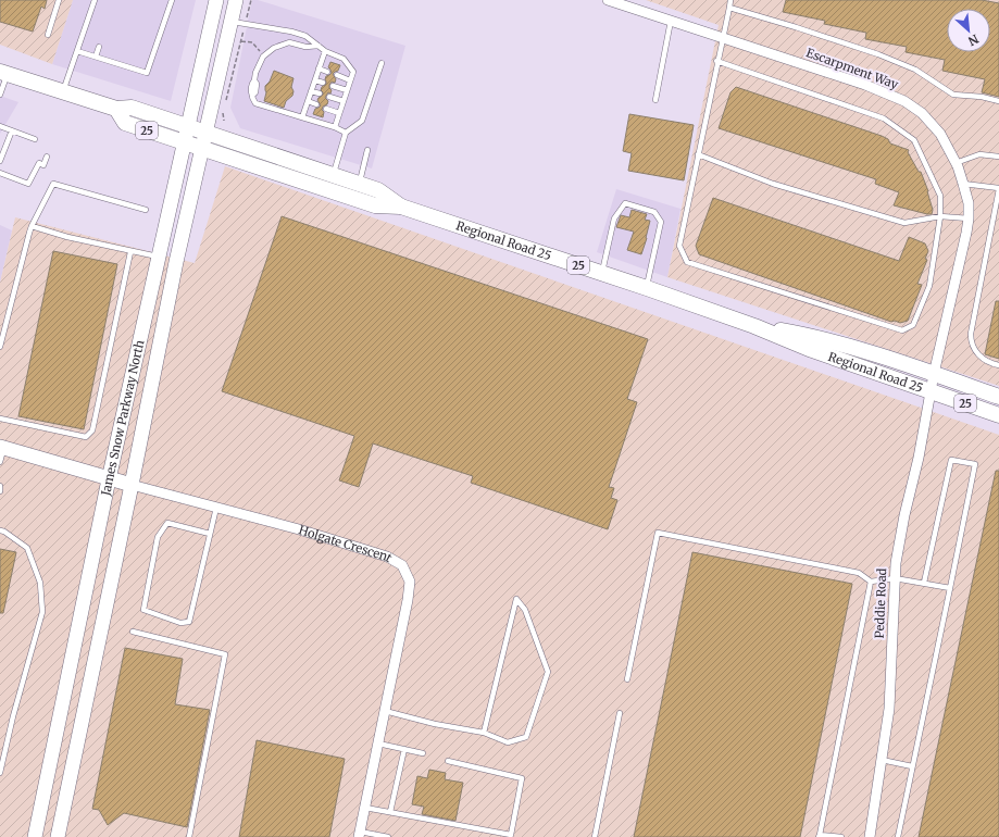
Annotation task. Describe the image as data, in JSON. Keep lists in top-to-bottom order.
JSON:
{
  "streets": {
    "main road": ["25", "Regional Road 25", "James Snow Parkway North"],
    "street": ["Escarpment Way", "Holgate Crescent", "Peddie Road"]
  },
  "crossings": [
    ["Escarpment Way", "Regional Road 25"],
    ["Escarpment Way", "Peddie Road"],
    ["Regional Road 25", "James Snow Parkway North"],
    ["Regional Road 25", "Peddie Road"],
    ["James Snow Parkway North", "Holgate Crescent"]
  ],
  "north": "bottom right"
}
